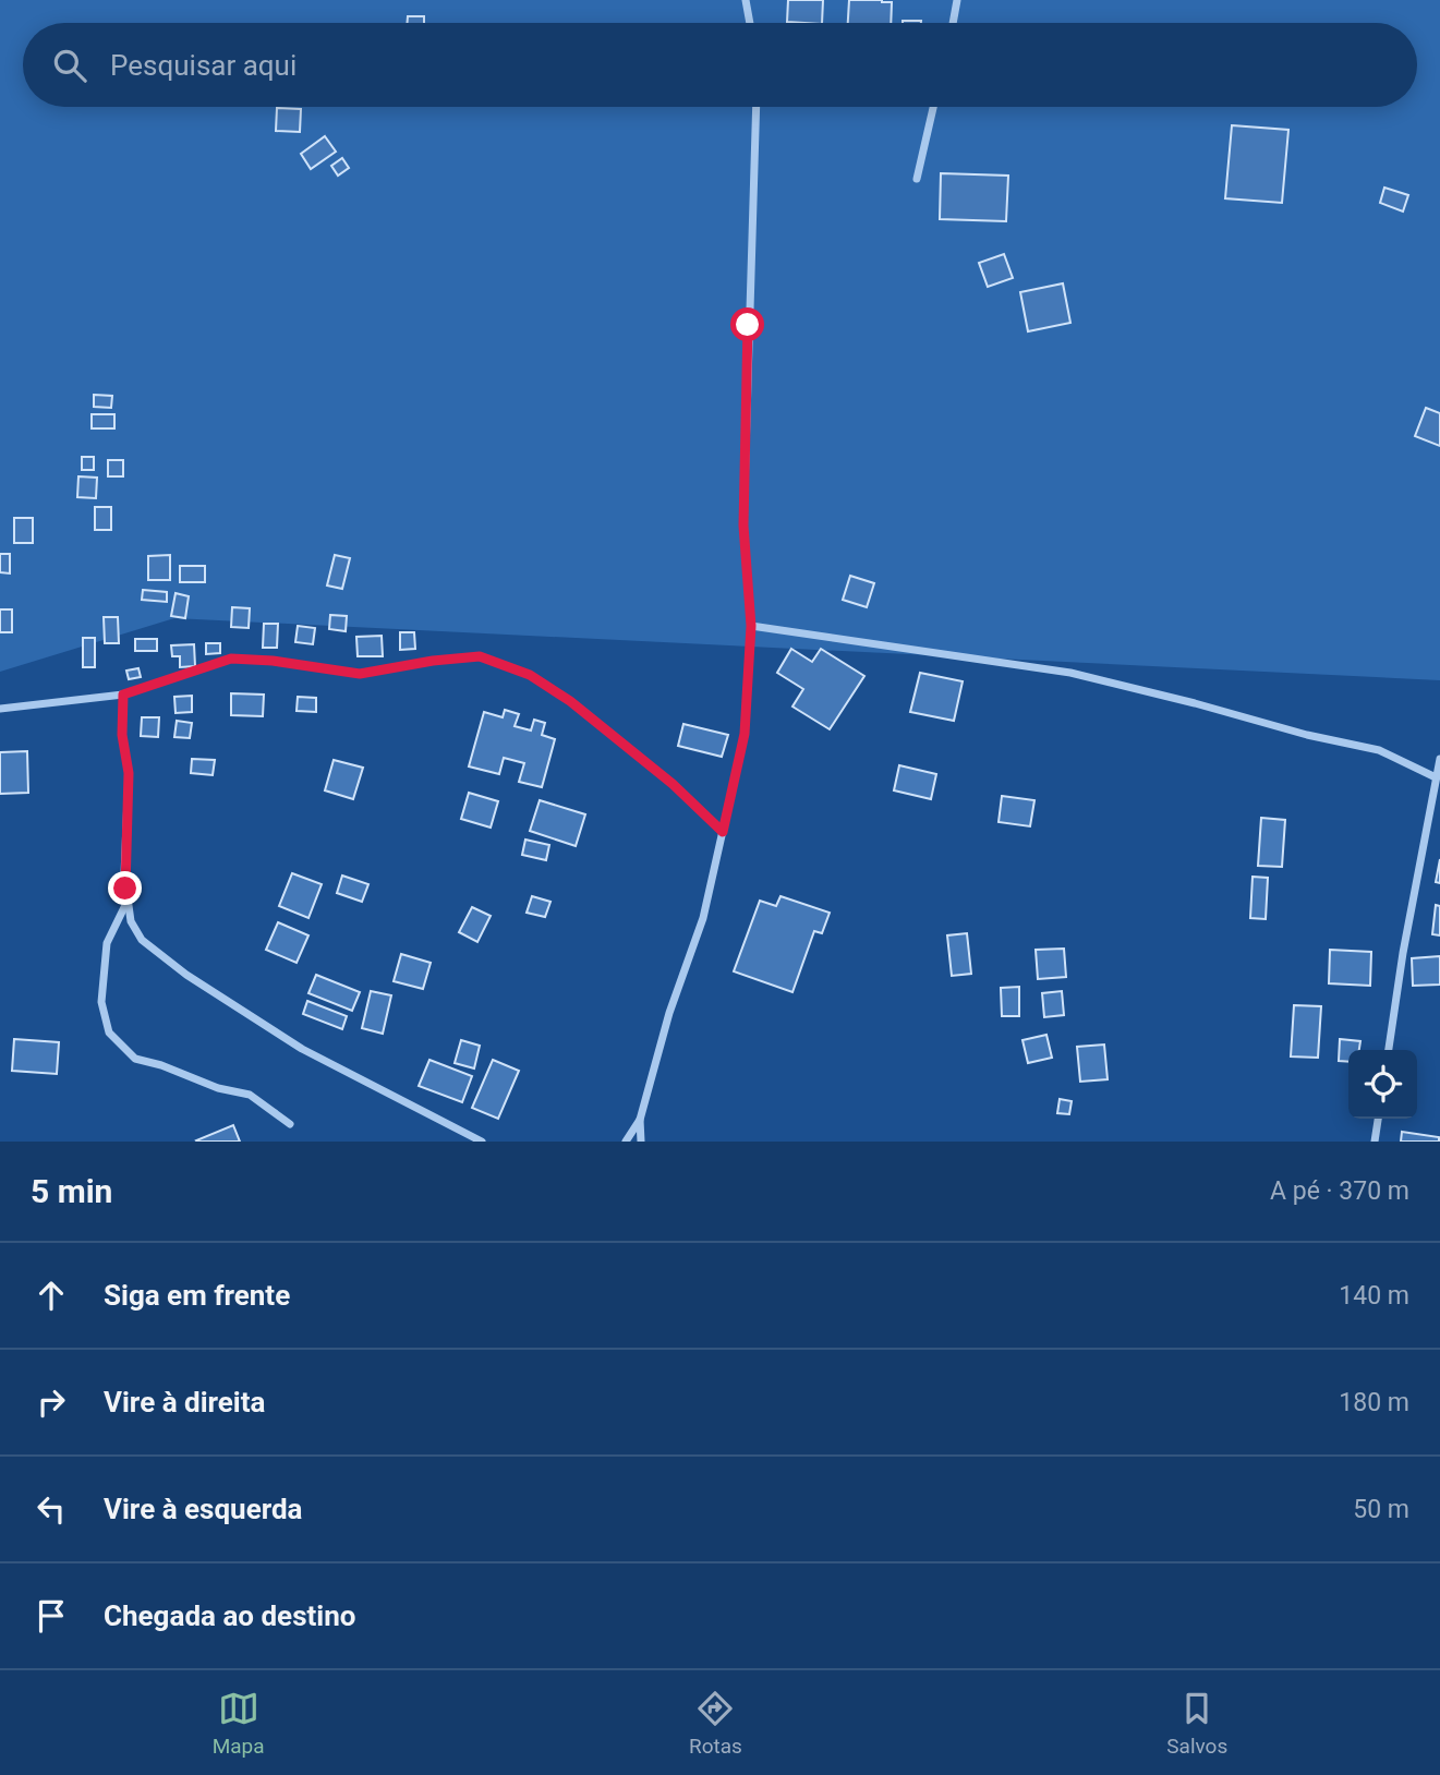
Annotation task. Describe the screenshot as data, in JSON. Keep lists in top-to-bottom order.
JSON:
{
  "page": {
    "search": "Pesquisar aqui",
    "heading": ["5 min", "A pé · 370 m"],
    "list": [
      ["Siga em frente", "140 m"],
      ["Vire à direita", "180 m"],
      ["Vire à esquerda", "50 m"],
      "Chegada ao destino"
    ],
    "nav": ["Mapa", "Rotas", "Salvos"]
  }
}
